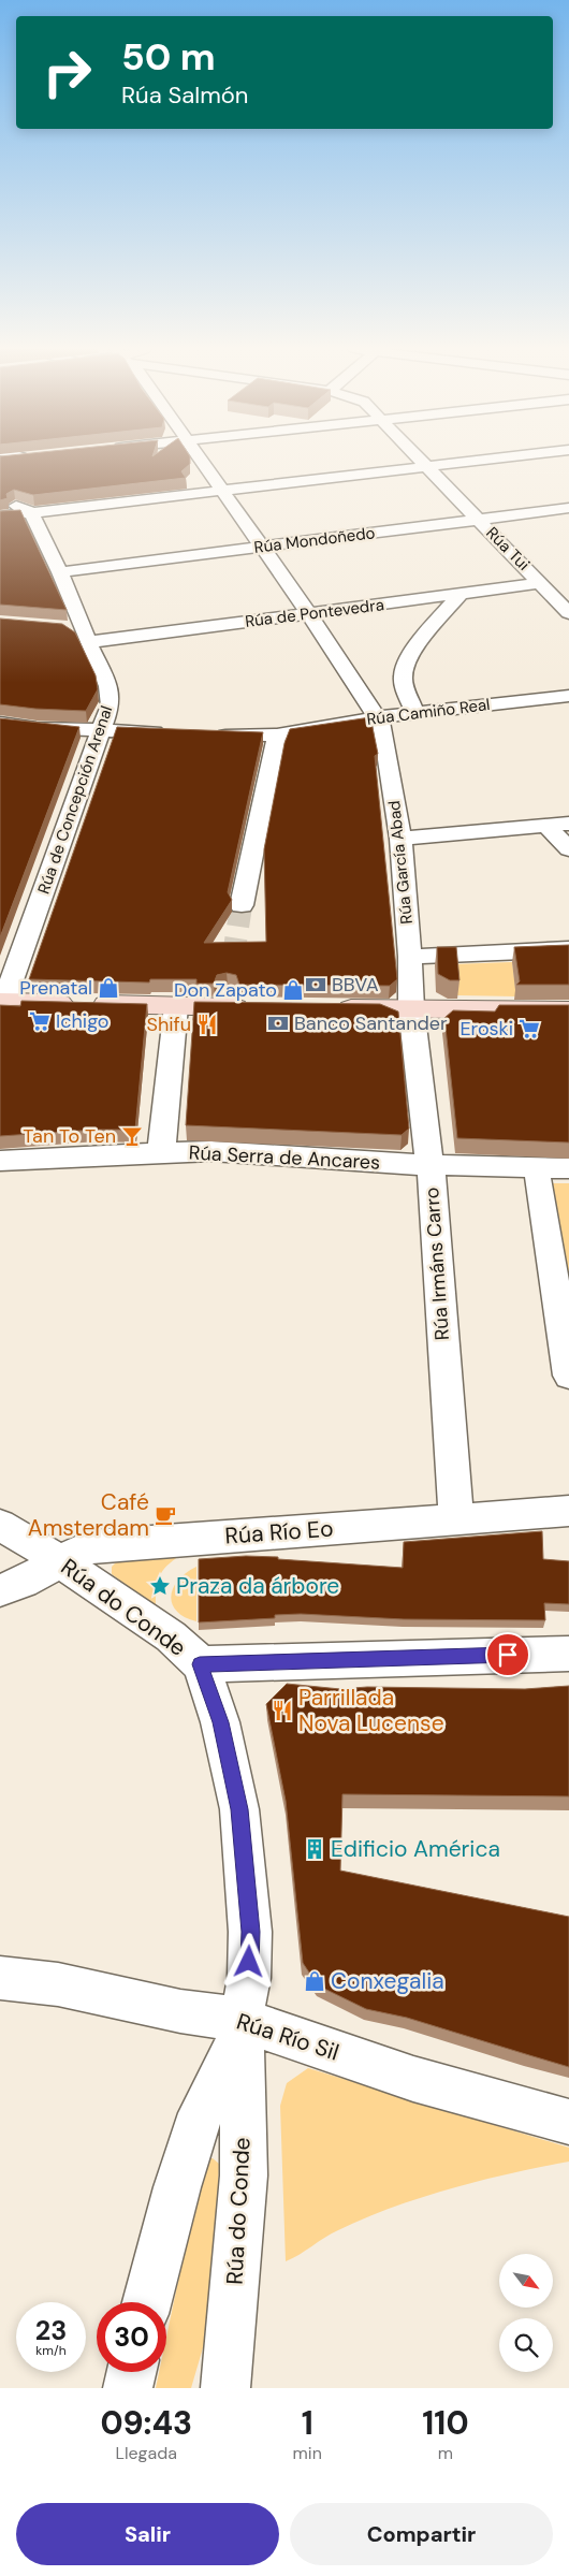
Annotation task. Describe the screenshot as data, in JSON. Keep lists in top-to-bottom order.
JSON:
{
  "streets": {
    "street": [
      "Rúa Mondoñedo",
      "Rúa Tui",
      "Rúa de Pontevedra",
      "Rúa Camiño Real",
      "Rúa de Concepción Arenal",
      "Rúa García Abad",
      "Rúa Serra de Ancares",
      "Rúa Irmáns Carro",
      "Rúa Río Eo",
      "Rúa do Conde",
      "Rúa Río Sil"
    ]
  },
  "crossings": [
    ["Rúa Mondoñedo", "Rúa Tui"],
    ["Rúa Mondoñedo", "Rúa de Concepción Arenal"],
    ["Rúa Mondoñedo", "Rúa García Abad"],
    ["Rúa Tui", "Rúa de Pontevedra"],
    ["Rúa de Pontevedra", "Rúa de Concepción Arenal"],
    ["Rúa de Pontevedra", "Rúa García Abad"],
    ["Rúa Camiño Real", "Rúa García Abad"],
    ["Rúa García Abad", "Rúa Irmáns Carro"],
    ["Rúa Serra de Ancares", "Rúa Irmáns Carro"],
    ["Rúa Irmáns Carro", "Rúa Río Eo"],
    ["Rúa Río Eo", "Rúa do Conde"],
    ["Rúa do Conde", "Rúa Río Sil"]
  ],
  "places": {
    "bank": ["BBVA", "Banco Santander"],
    "shop": ["Prenatal", "Don Zapato", "Conxegalia"],
    "supermarket": ["Ichigo", "Eroski"],
    "restaurant": ["Shifu", "Parrillada Nova Lucense"],
    "bar": ["Tan To Ten"],
    "cafe": ["Café Amsterdam"],
    "place": ["Praza da árbore"],
    "building": ["Edificio América"]
  },
  "north": "bottom right",
  "page": {
    "turn": ["50 m", "Rúa Salmón"],
    "speed": "23 km/h",
    "limit": "30",
    "eta": [
      "09:43",
      "Llegada",
      "1",
      "min",
      "110",
      "m"
    ],
    "buttons": ["Salir", "Compartir"]
  }
}
